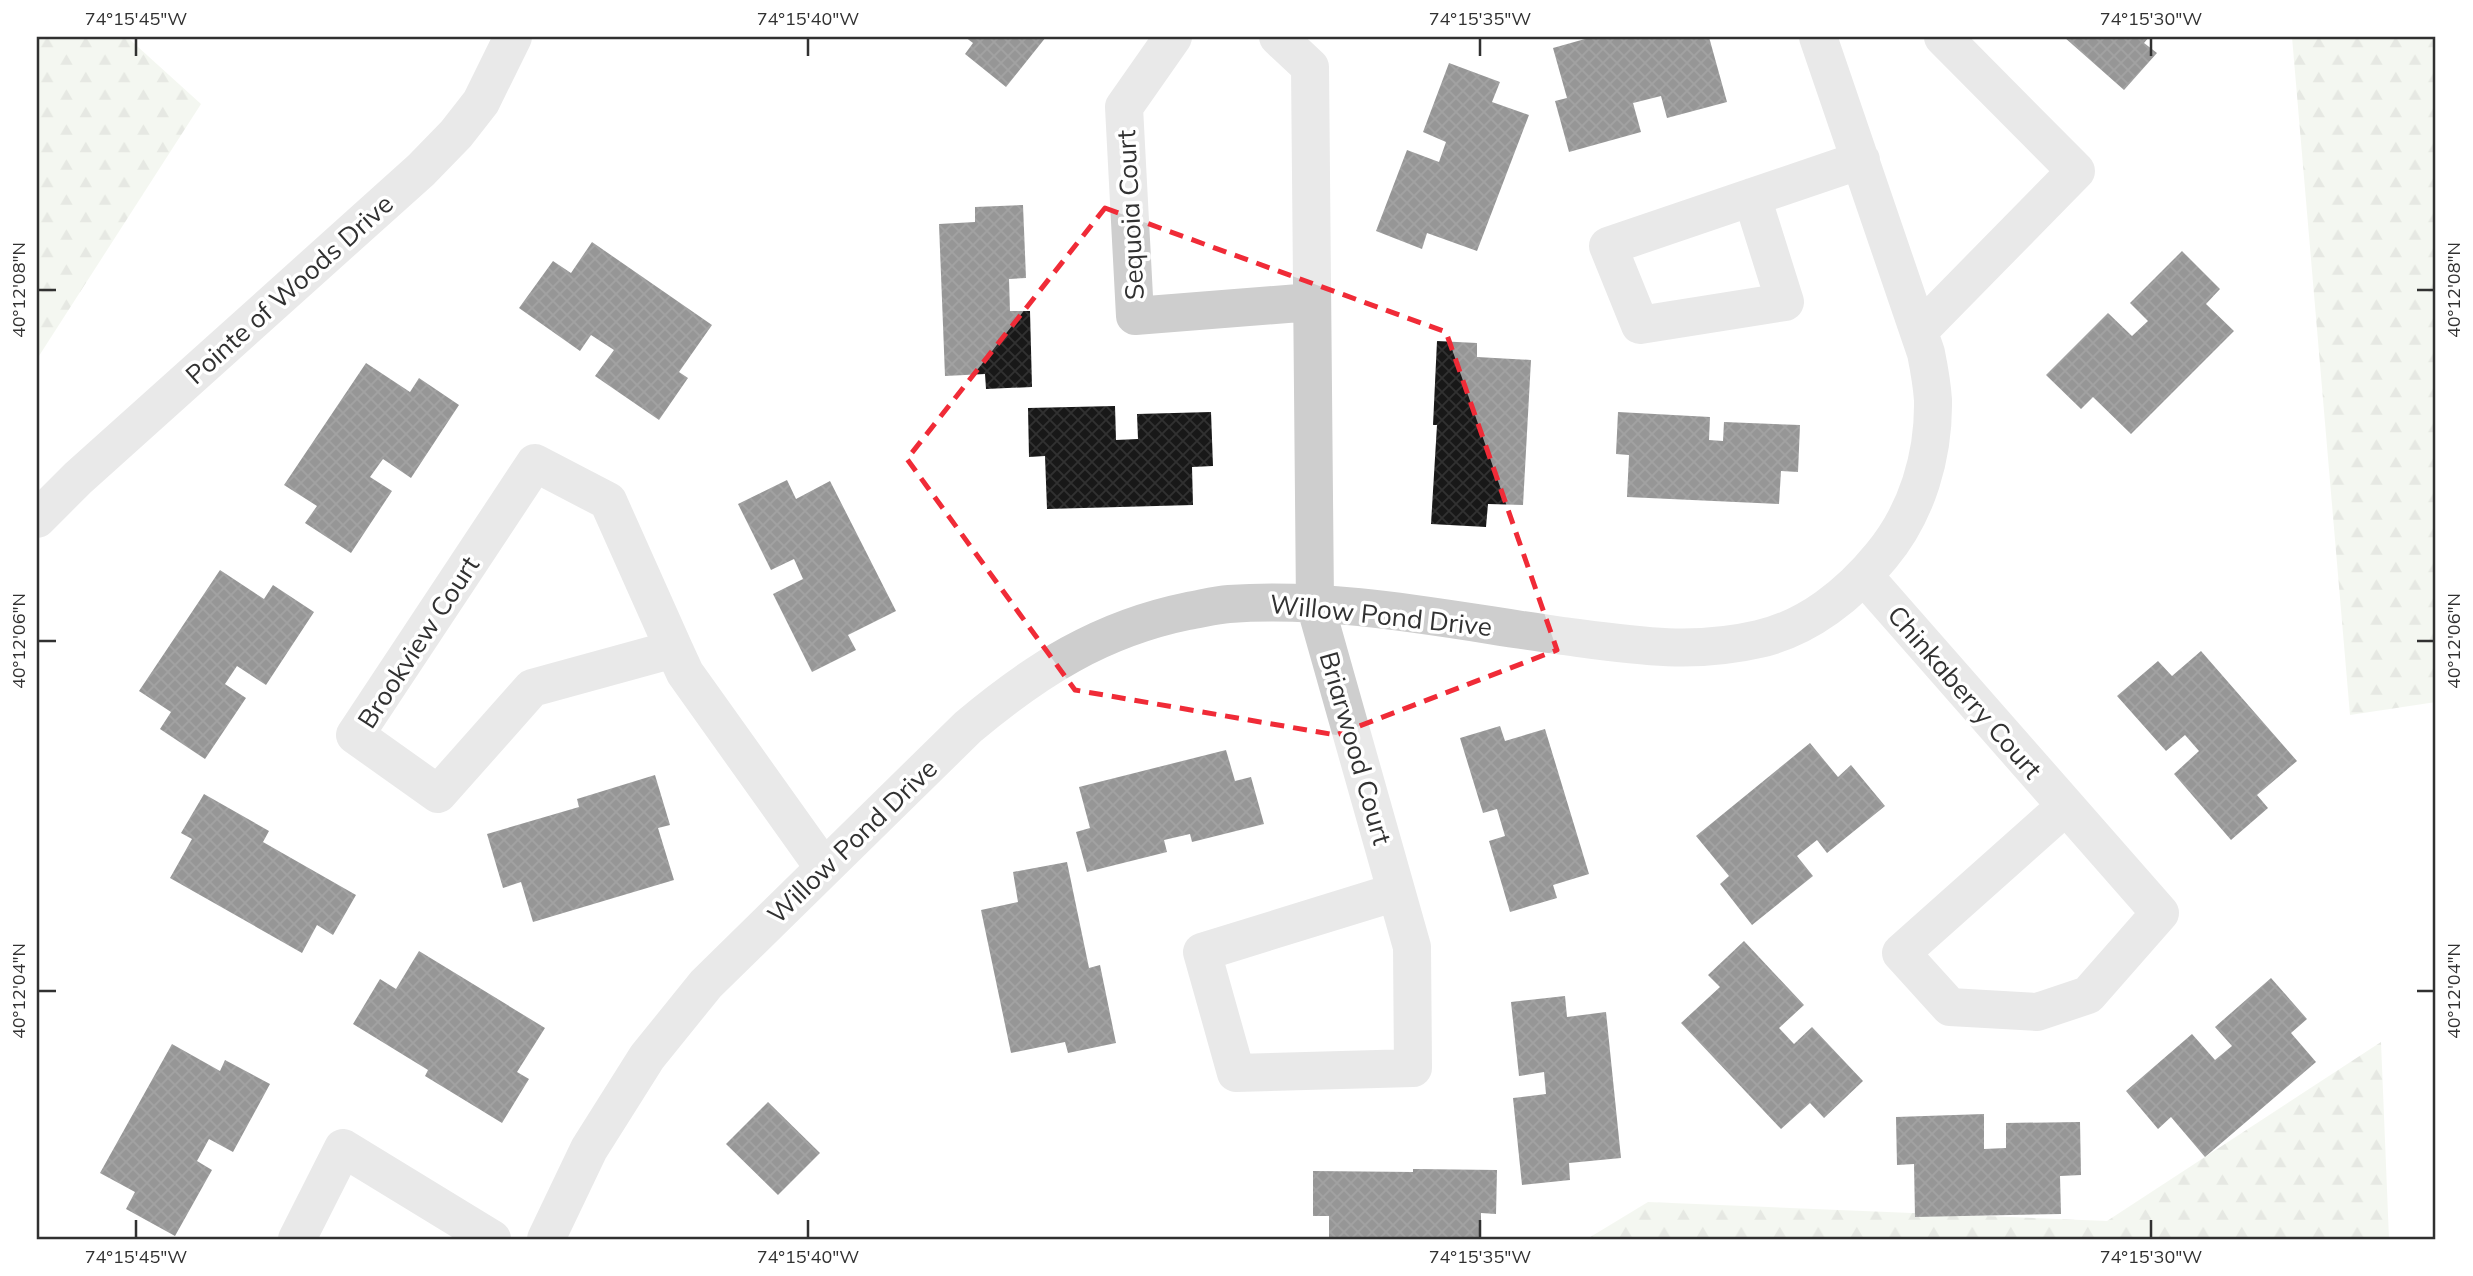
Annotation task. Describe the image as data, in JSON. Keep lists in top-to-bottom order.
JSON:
{
  "streets": {
    "street": [
      "Sequoia Court",
      "Pointe of Woods Drive",
      "Willow Pond Drive",
      "Brookview Court",
      "Chinkaberry Court",
      "Briarwood Court"
    ]
  },
  "crossings": [
    ["Willow Pond Drive", "Brookview Court"],
    ["Willow Pond Drive", "Chinkaberry Court"],
    ["Willow Pond Drive", "Briarwood Court"]
  ],
  "coordinates": [
    "74°15'45\"W",
    "74°15'40\"W",
    "74°15'35\"W",
    "74°15'30\"W",
    "40°12'08\"N",
    "40°12'06\"N",
    "40°12'04\"N"
  ]
}
